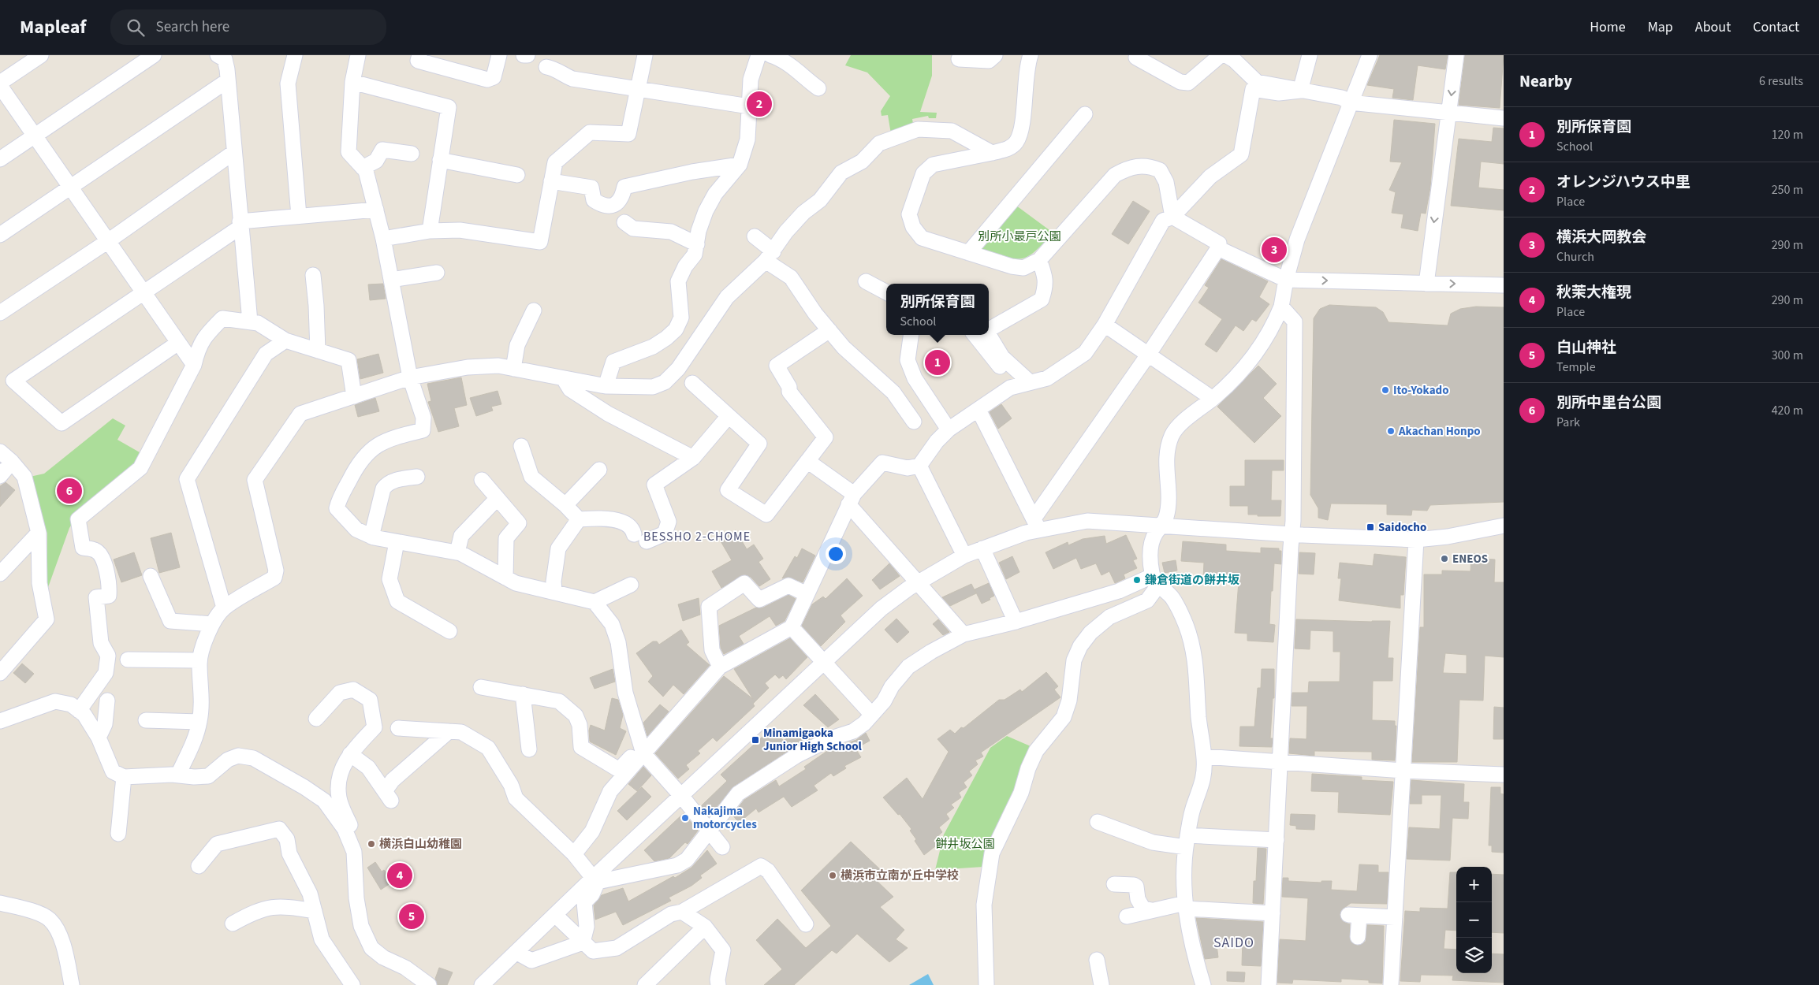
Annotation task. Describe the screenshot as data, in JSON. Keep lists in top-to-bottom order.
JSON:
{
  "districts": ["BESSHO 2-CHOME", "SAIDO"],
  "parks": ["別所小最戸公園", "餅井坂公園"],
  "places": {
    "other": [
      "Ito-Yokado",
      "Akachan Honpo",
      "ENEOS",
      "鎌倉街道の餅井坂",
      "Nakajima motorcycles",
      "横浜白山幼稚園",
      "横浜市立南が丘中学校"
    ],
    "transit": ["Saidocho", "Minamigaoka Junior High School"]
  },
  "page": {
    "header": "Mapleaf",
    "search": "Search here",
    "nav": [
      "Home",
      "Map",
      "About",
      "Contact"
    ],
    "heading": ["Nearby", "6 results"],
    "pins": [
      "2",
      "3",
      "1",
      "6",
      "4",
      "5"
    ],
    "list": [
      {
        "mark": "1",
        "name": "別所保育園",
        "note": "School",
        "value": "120 m"
      },
      {
        "mark": "2",
        "name": "オレンジハウス中里",
        "note": "Place",
        "value": "250 m"
      },
      {
        "mark": "3",
        "name": "横浜大岡教会",
        "note": "Church",
        "value": "290 m"
      },
      {
        "mark": "4",
        "name": "秋茉大権現",
        "note": "Place",
        "value": "290 m"
      },
      {
        "mark": "5",
        "name": "白山神社",
        "note": "Temple",
        "value": "300 m"
      },
      {
        "mark": "6",
        "name": "別所中里台公園",
        "note": "Park",
        "value": "420 m"
      }
    ],
    "popup": ["別所保育園", "School"],
    "map_buttons": ["+", "−"]
  }
}
